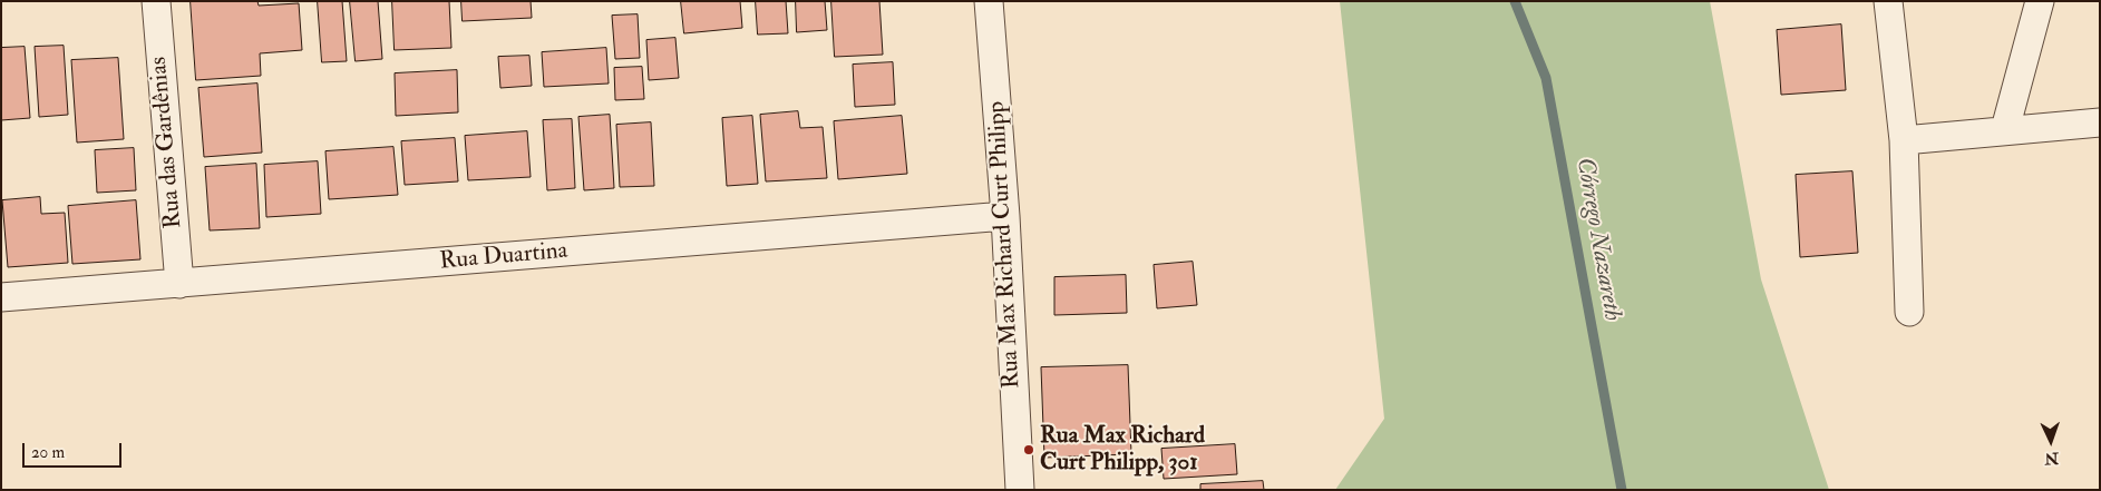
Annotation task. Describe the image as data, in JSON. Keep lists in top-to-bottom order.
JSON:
{
  "streets": {
    "street": ["Rua das Gardênias", "Rua Max Richard Curt Philipp", "Rua Duartina"]
  },
  "crossings": [
    ["Rua das Gardênias", "Rua Duartina"],
    ["Rua Max Richard Curt Philipp", "Rua Duartina"]
  ],
  "water": ["Córrego Nazareth"],
  "places": ["Rua Max Richard Curt Philipp, 301"],
  "scale_bar": "20 m",
  "north": "bottom"
}
